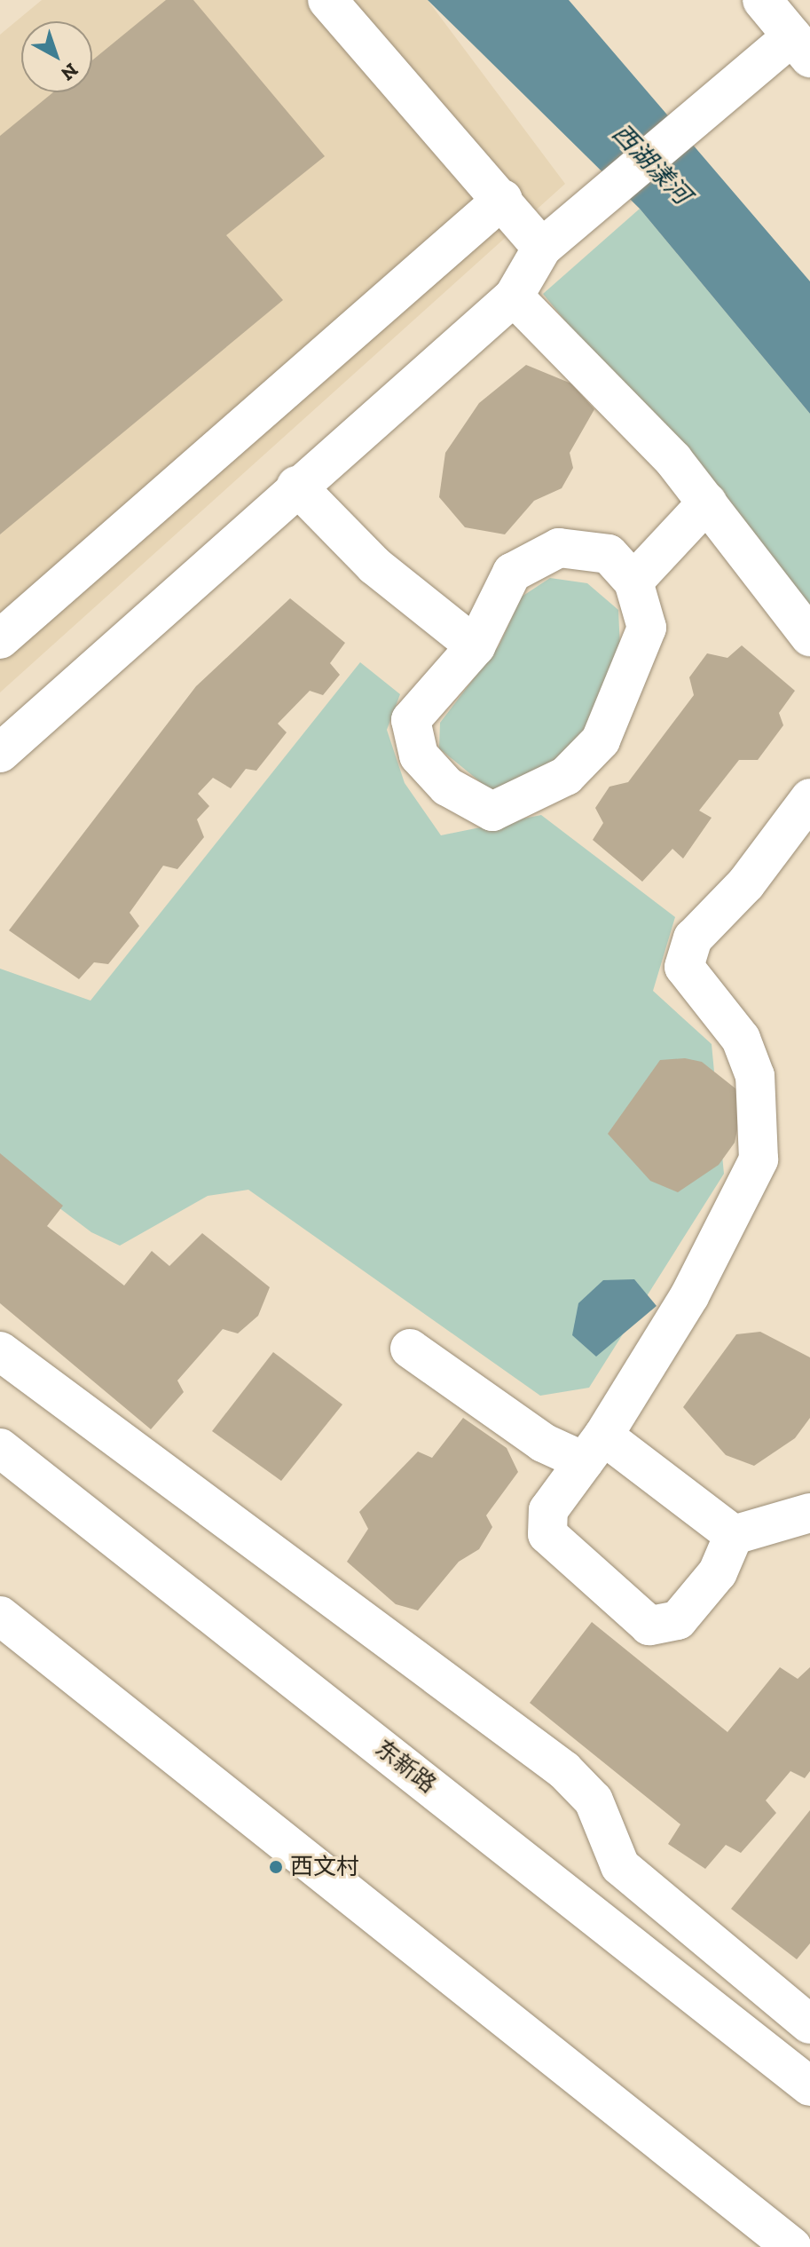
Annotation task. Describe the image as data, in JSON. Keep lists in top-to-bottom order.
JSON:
{
  "streets": {
    "main road": ["东新路"]
  },
  "water": ["西湖漾河"],
  "places": ["西文村"],
  "north": "bottom right"
}
